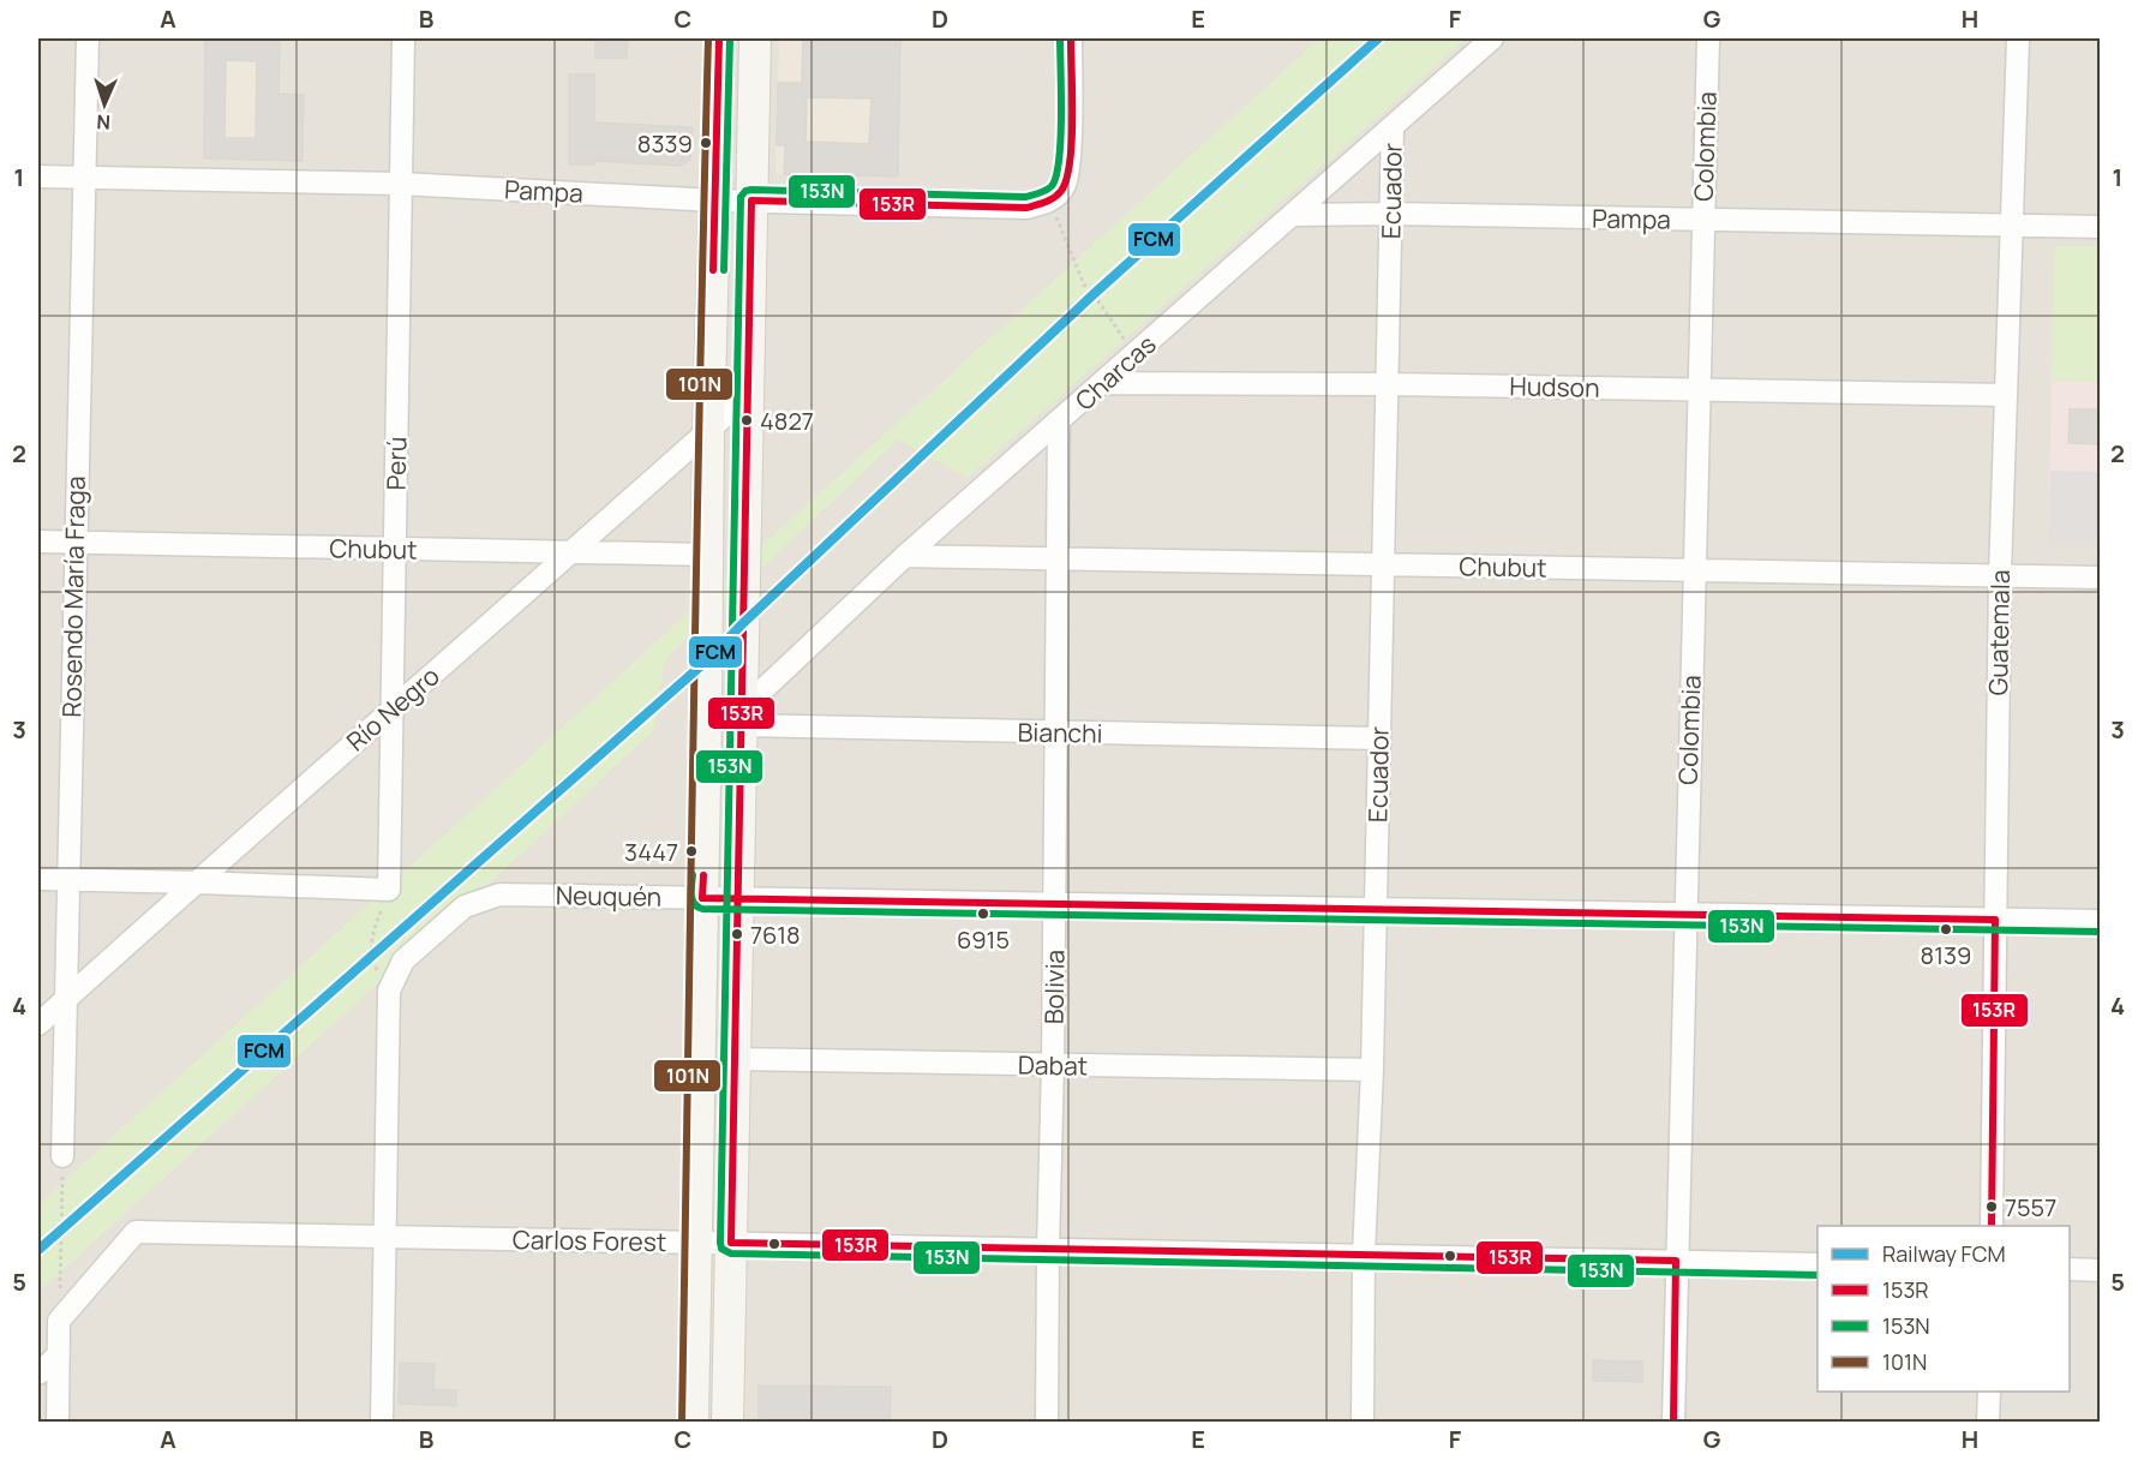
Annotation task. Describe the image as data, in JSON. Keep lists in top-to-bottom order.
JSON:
{
  "streets": {
    "street": [
      "Colombia",
      "Pampa",
      "Ecuador",
      "Charcas",
      "Hudson",
      "Perú",
      "Chubut",
      "Rosendo María Fraga",
      "Guatemala",
      "Río Negro",
      "Bianchi",
      "Neuquén",
      "Bolivia",
      "Dabat",
      "Carlos Forest"
    ]
  },
  "crossings": [
    ["Colombia", "Pampa"],
    ["Colombia", "Hudson"],
    ["Colombia", "Chubut"],
    ["Colombia", "Neuquén"],
    ["Colombia", "Carlos Forest"],
    ["Pampa", "Ecuador"],
    ["Pampa", "Charcas"],
    ["Pampa", "Perú"],
    ["Pampa", "Rosendo María Fraga"],
    ["Pampa", "Guatemala"],
    ["Ecuador", "Charcas"],
    ["Ecuador", "Hudson"],
    ["Ecuador", "Chubut"],
    ["Ecuador", "Bianchi"],
    ["Ecuador", "Neuquén"],
    ["Ecuador", "Dabat"],
    ["Ecuador", "Carlos Forest"],
    ["Charcas", "Hudson"],
    ["Charcas", "Chubut"],
    ["Charcas", "Bianchi"],
    ["Charcas", "Bolivia"],
    ["Hudson", "Guatemala"],
    ["Perú", "Chubut"],
    ["Perú", "Río Negro"],
    ["Chubut", "Rosendo María Fraga"],
    ["Chubut", "Guatemala"],
    ["Chubut", "Río Negro"],
    ["Chubut", "Bolivia"],
    ["Rosendo María Fraga", "Río Negro"],
    ["Guatemala", "Neuquén"],
    ["Bianchi", "Bolivia"],
    ["Neuquén", "Bolivia"],
    ["Bolivia", "Dabat"],
    ["Bolivia", "Carlos Forest"]
  ],
  "places": [
    "8339",
    "4827",
    "3447",
    "6915",
    "8139",
    "7618",
    "7557"
  ],
  "lines": [
    "rail line FCM",
    "transit line 153R",
    "transit line 153N",
    "transit line 101N"
  ],
  "legend": [
    "Railway FCM",
    "153R",
    "153N",
    "101N"
  ],
  "north": "bottom",
  "grid": {
    "columns": [
      "A",
      "B",
      "C",
      "D",
      "E",
      "F",
      "G",
      "H"
    ],
    "rows": [
      "1",
      "2",
      "3",
      "4",
      "5"
    ]
  }
}
